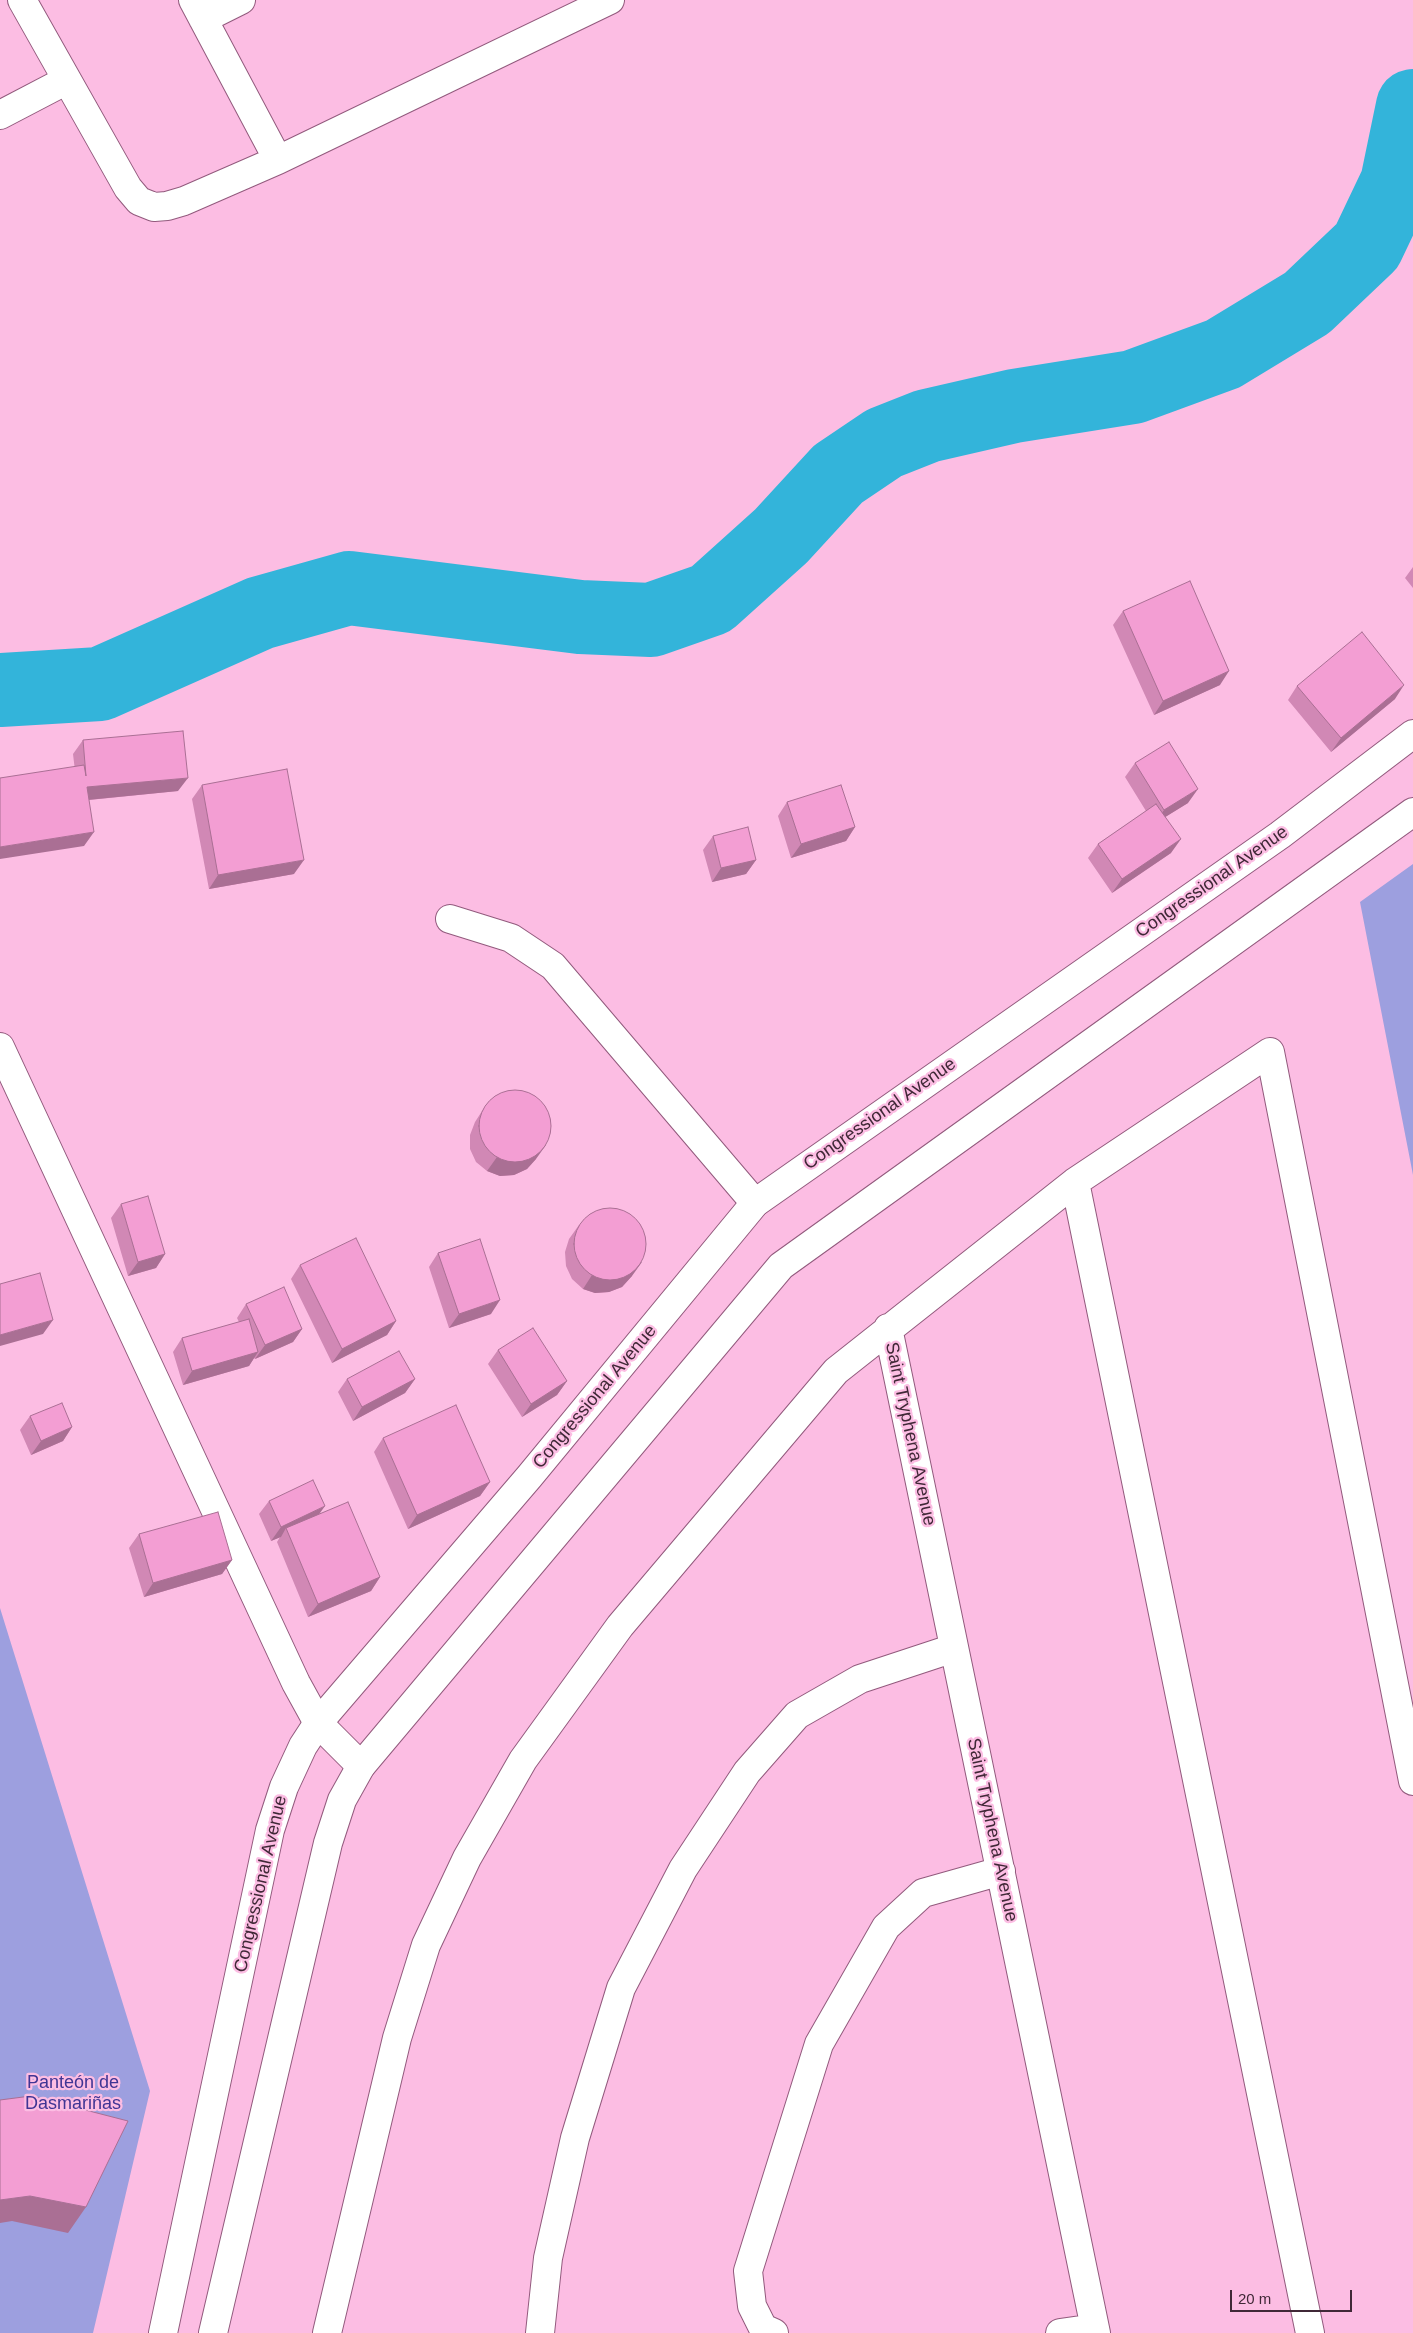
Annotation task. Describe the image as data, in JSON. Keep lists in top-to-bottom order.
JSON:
{
  "streets": {
    "street": ["Congressional Avenue", "Saint Tryphena Avenue"]
  },
  "parks": ["Panteón de Dasmariñas"],
  "scale_bar": "20 m"
}
